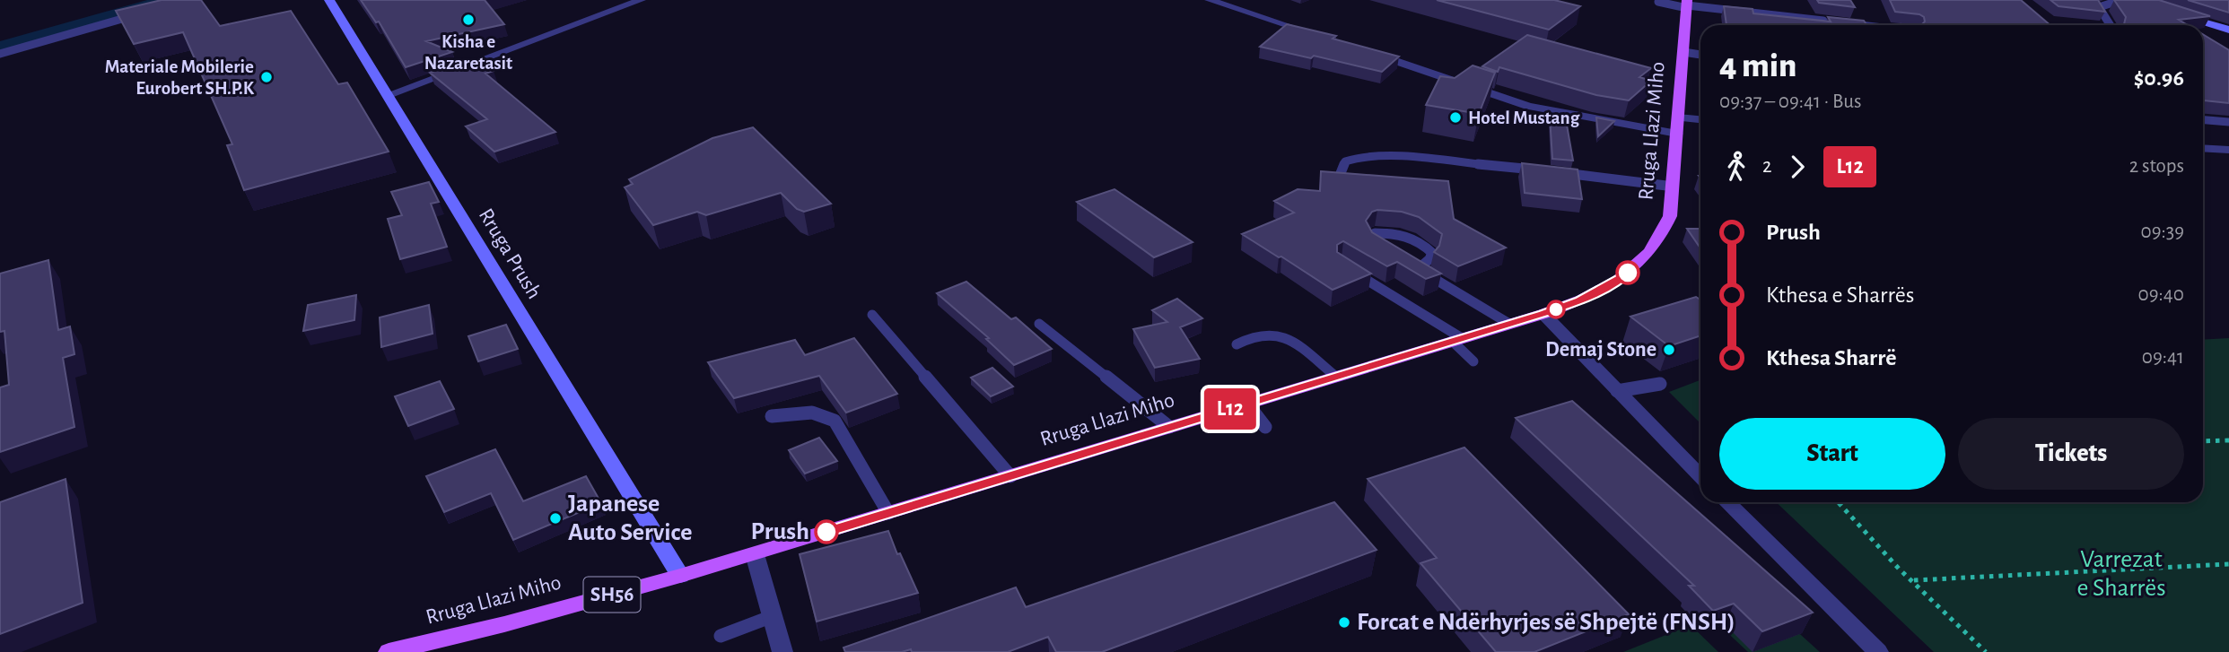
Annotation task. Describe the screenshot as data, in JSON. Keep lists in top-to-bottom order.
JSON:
{
  "streets": {
    "main road": ["Rruga Llazi Miho", "SH56"],
    "street": ["Rruga Prush"]
  },
  "crossings": [
    ["Rruga Llazi Miho", "Rruga Prush"]
  ],
  "parks": ["Varrezat e Sharrës"],
  "places": [
    "Kisha e Nazaretasit",
    "Materiale Mobilerie Eurobert SH.P.K",
    "Hotel Mustang",
    "Demaj Stone",
    "Japanese Auto Service",
    "Prush",
    "Forcat e Ndërhyrjes së Shpejtë (FNSH)"
  ],
  "lines": ["bus line L12"],
  "page": {
    "on_map": "L12",
    "heading": ["4 min", "09:37 – 09:41 · Bus", "$0.96"],
    "legs": ["2", "L12", "2 stops"],
    "list": [
      {
        "name": "Prush",
        "value": "09:39"
      },
      {
        "name": "Kthesa e Sharrës",
        "value": "09:40"
      },
      {
        "name": "Kthesa Sharrë",
        "value": "09:41"
      }
    ],
    "buttons": ["Start", "Tickets"]
  }
}
